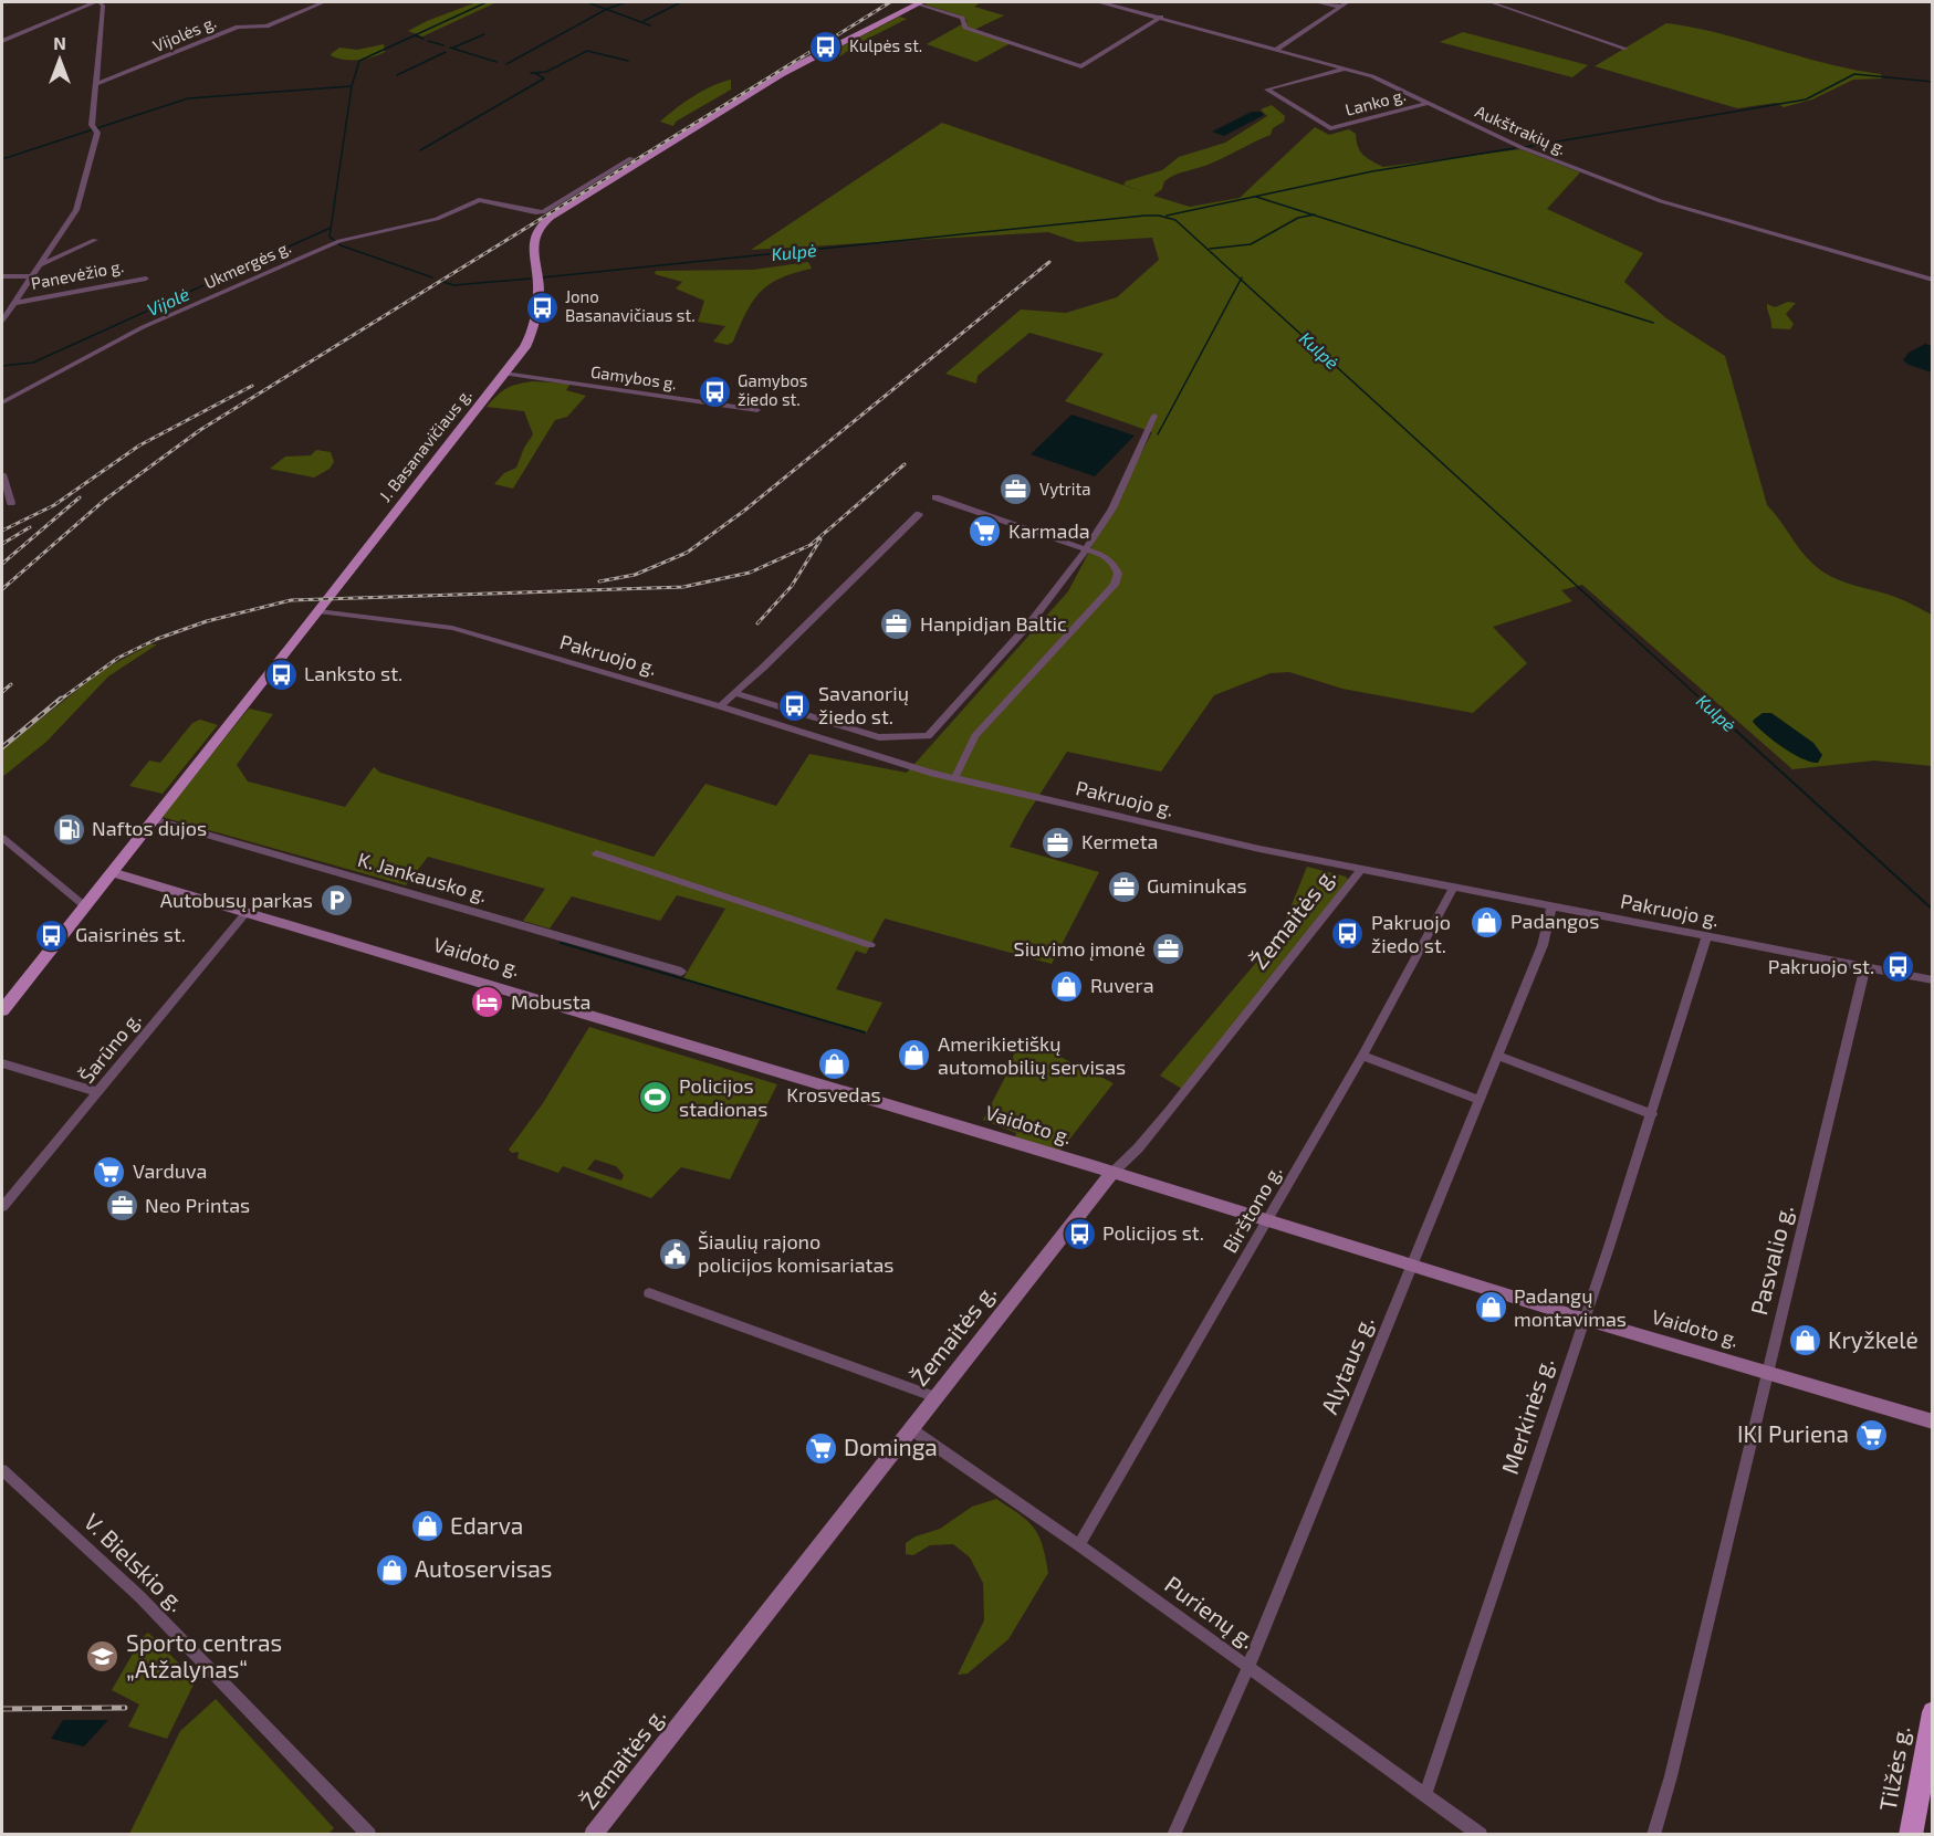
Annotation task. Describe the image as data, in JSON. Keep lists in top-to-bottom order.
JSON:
{
  "streets": {
    "highway": ["Tilžės g."],
    "main road": ["J. Basanavičiaus g.", "Žemaitės g.", "Vaidoto g."],
    "street": [
      "Vijolės g.",
      "Lanko g.",
      "Aukštrakių g.",
      "Ukmergės g.",
      "Panevėžio g.",
      "Gamybos g.",
      "Pakruojo g.",
      "K. Jankausko g.",
      "Šarūno g.",
      "Birštono g.",
      "Pasvalio g.",
      "Alytaus g.",
      "Merkinės g.",
      "V. Bielskio g.",
      "Purienų g."
    ]
  },
  "crossings": [
    ["Lanko g.", "Aukštrakių g."],
    ["Gamybos g.", "J. Basanavičiaus g."],
    ["J. Basanavičiaus g.", "Pakruojo g."],
    ["J. Basanavičiaus g.", "K. Jankausko g."],
    ["J. Basanavičiaus g.", "Vaidoto g."],
    ["Pakruojo g.", "Žemaitės g."],
    ["Pakruojo g.", "Birštono g."],
    ["Pakruojo g.", "Pasvalio g."],
    ["Pakruojo g.", "Alytaus g."],
    ["Pakruojo g.", "Merkinės g."],
    ["Žemaitės g.", "Vaidoto g."],
    ["Žemaitės g.", "Purienų g."],
    ["Vaidoto g.", "Šarūno g."],
    ["Vaidoto g.", "Birštono g."],
    ["Vaidoto g.", "Pasvalio g."],
    ["Vaidoto g.", "Alytaus g."],
    ["Vaidoto g.", "Merkinės g."],
    ["Birštono g.", "Purienų g."],
    ["Alytaus g.", "Purienų g."],
    ["Merkinės g.", "Purienų g."]
  ],
  "water": ["Kulpė", "Vijolė"],
  "places": {
    "bus stop": [
      "Kulpės st.",
      "Jono Basanavičiaus st.",
      "Gamybos žiedo st.",
      "Lanksto st.",
      "Savanorių žiedo st.",
      "Pakruojo žiedo st.",
      "Gaisrinės st.",
      "Pakruojo st.",
      "Policijos st."
    ],
    "office": [
      "Vytrita",
      "Hanpidjan Baltic",
      "Kermeta",
      "Guminukas",
      "Siuvimo įmonė",
      "Neo Printas"
    ],
    "supermarket": [
      "Karmada",
      "Varduva",
      "IKI Puriena",
      "Dominga"
    ],
    "fuel station": ["Naftos dujos"],
    "parking": ["Autobusų parkas"],
    "shop": [
      "Padangos",
      "Ruvera",
      "Amerikietiškų automobilių servisas",
      "Krosvedas",
      "Padangų montavimas",
      "Kryžkelė",
      "Edarva",
      "Autoservisas"
    ],
    "hotel": ["Mobusta"],
    "sports": ["Policijos stadionas"],
    "public building": ["Šiaulių rajono policijos komisariatas"],
    "school or university": ["Sporto centras „Atžalynas“"]
  },
  "north": "top"
}
